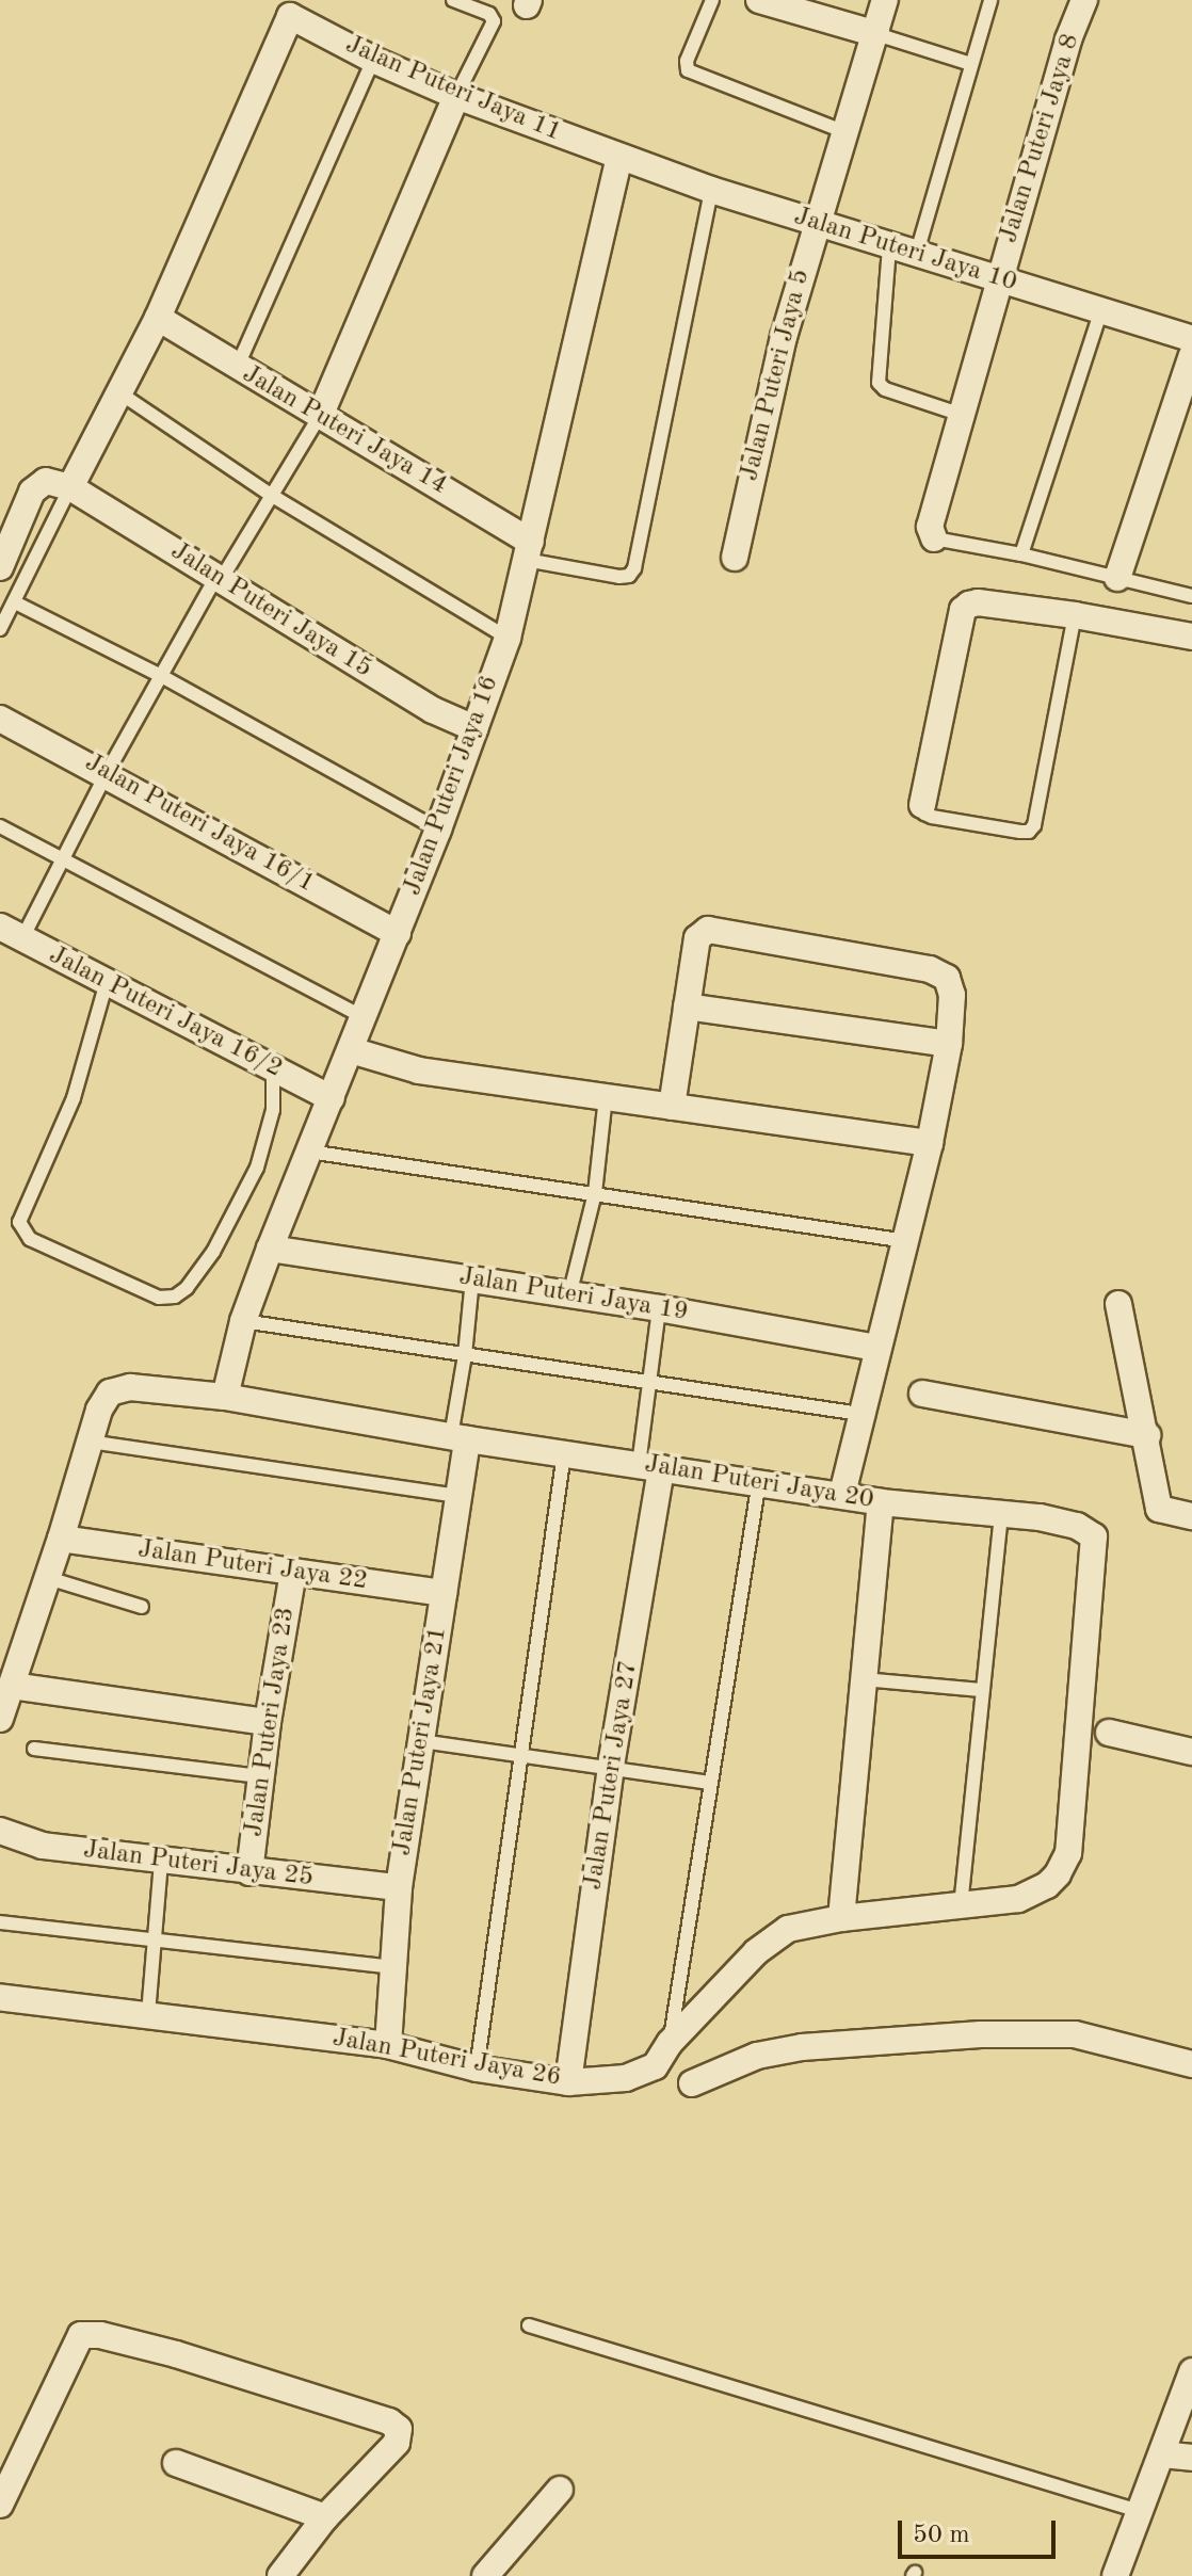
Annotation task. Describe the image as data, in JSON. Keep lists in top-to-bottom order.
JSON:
{
  "streets": {
    "street": [
      "Jalan Puteri Jaya 11",
      "Jalan Puteri Jaya 8",
      "Jalan Puteri Jaya 10",
      "Jalan Puteri Jaya 5",
      "Jalan Puteri Jaya 14",
      "Jalan Puteri Jaya 15",
      "Jalan Puteri Jaya 16",
      "Jalan Puteri Jaya 16/1",
      "Jalan Puteri Jaya 16/2",
      "Jalan Puteri Jaya 19",
      "Jalan Puteri Jaya 20",
      "Jalan Puteri Jaya 22",
      "Jalan Puteri Jaya 23",
      "Jalan Puteri Jaya 21",
      "Jalan Puteri Jaya 27",
      "Jalan Puteri Jaya 25",
      "Jalan Puteri Jaya 26"
    ]
  },
  "crossings": [
    ["Jalan Puteri Jaya 11", "Jalan Puteri Jaya 10"],
    ["Jalan Puteri Jaya 11", "Jalan Puteri Jaya 16"],
    ["Jalan Puteri Jaya 8", "Jalan Puteri Jaya 10"],
    ["Jalan Puteri Jaya 10", "Jalan Puteri Jaya 5"],
    ["Jalan Puteri Jaya 10", "Jalan Puteri Jaya 16"],
    ["Jalan Puteri Jaya 14", "Jalan Puteri Jaya 16"],
    ["Jalan Puteri Jaya 15", "Jalan Puteri Jaya 16"],
    ["Jalan Puteri Jaya 16", "Jalan Puteri Jaya 16/1"],
    ["Jalan Puteri Jaya 16", "Jalan Puteri Jaya 16/2"],
    ["Jalan Puteri Jaya 16", "Jalan Puteri Jaya 19"],
    ["Jalan Puteri Jaya 16", "Jalan Puteri Jaya 20"],
    ["Jalan Puteri Jaya 20", "Jalan Puteri Jaya 21"],
    ["Jalan Puteri Jaya 20", "Jalan Puteri Jaya 27"],
    ["Jalan Puteri Jaya 20", "Jalan Puteri Jaya 26"],
    ["Jalan Puteri Jaya 22", "Jalan Puteri Jaya 23"],
    ["Jalan Puteri Jaya 22", "Jalan Puteri Jaya 21"],
    ["Jalan Puteri Jaya 23", "Jalan Puteri Jaya 25"],
    ["Jalan Puteri Jaya 21", "Jalan Puteri Jaya 25"],
    ["Jalan Puteri Jaya 21", "Jalan Puteri Jaya 26"],
    ["Jalan Puteri Jaya 27", "Jalan Puteri Jaya 26"]
  ],
  "scale_bar": "50 m"
}
